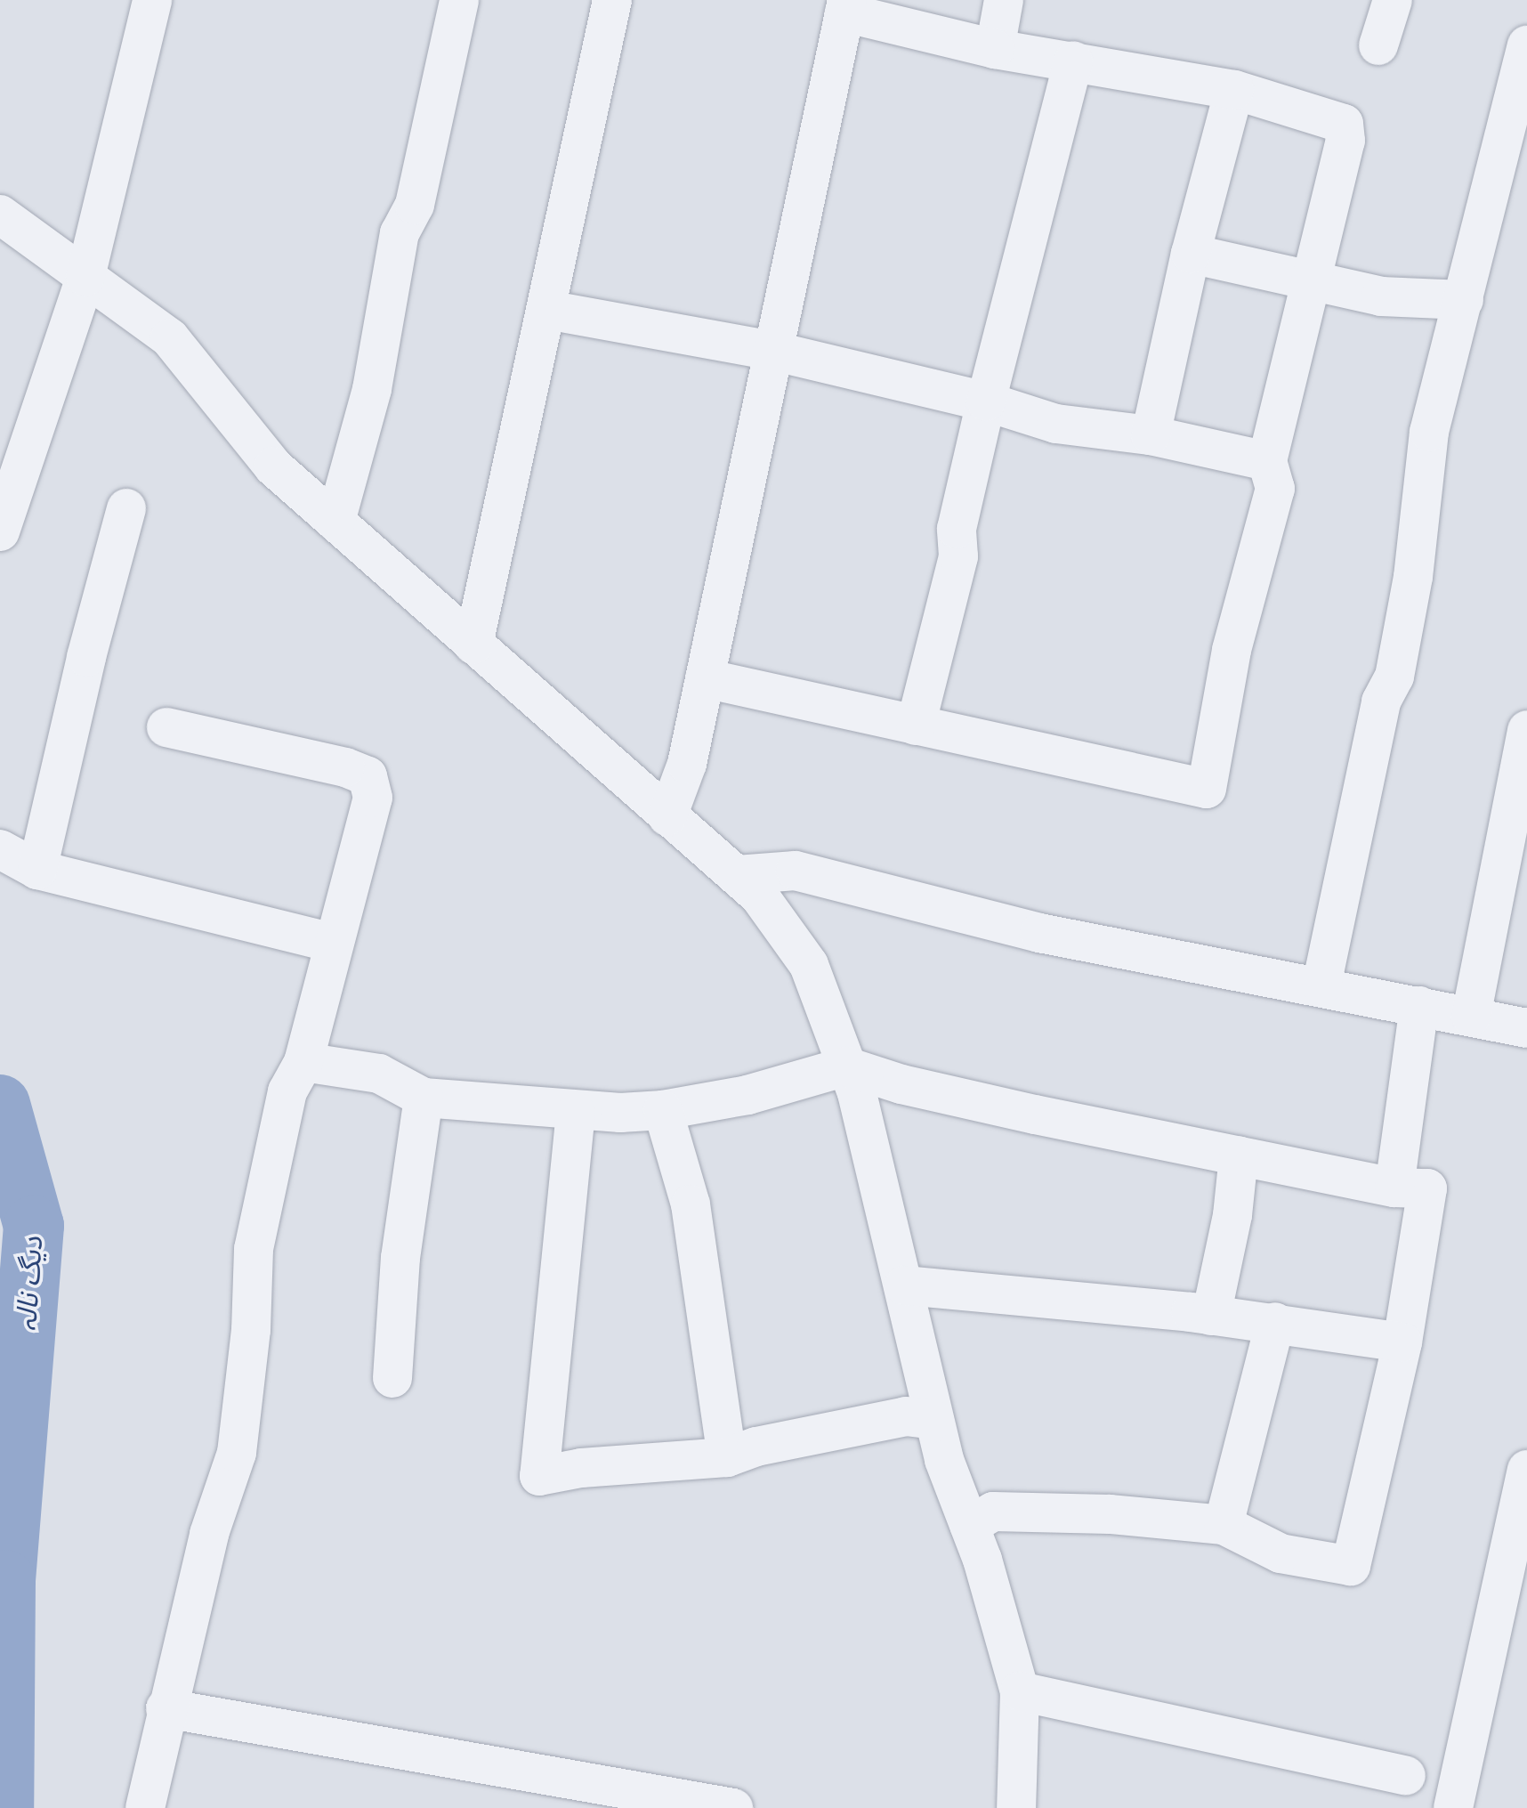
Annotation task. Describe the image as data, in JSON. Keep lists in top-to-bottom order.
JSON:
{
  "water": ["دیگ نالہ"]
}
